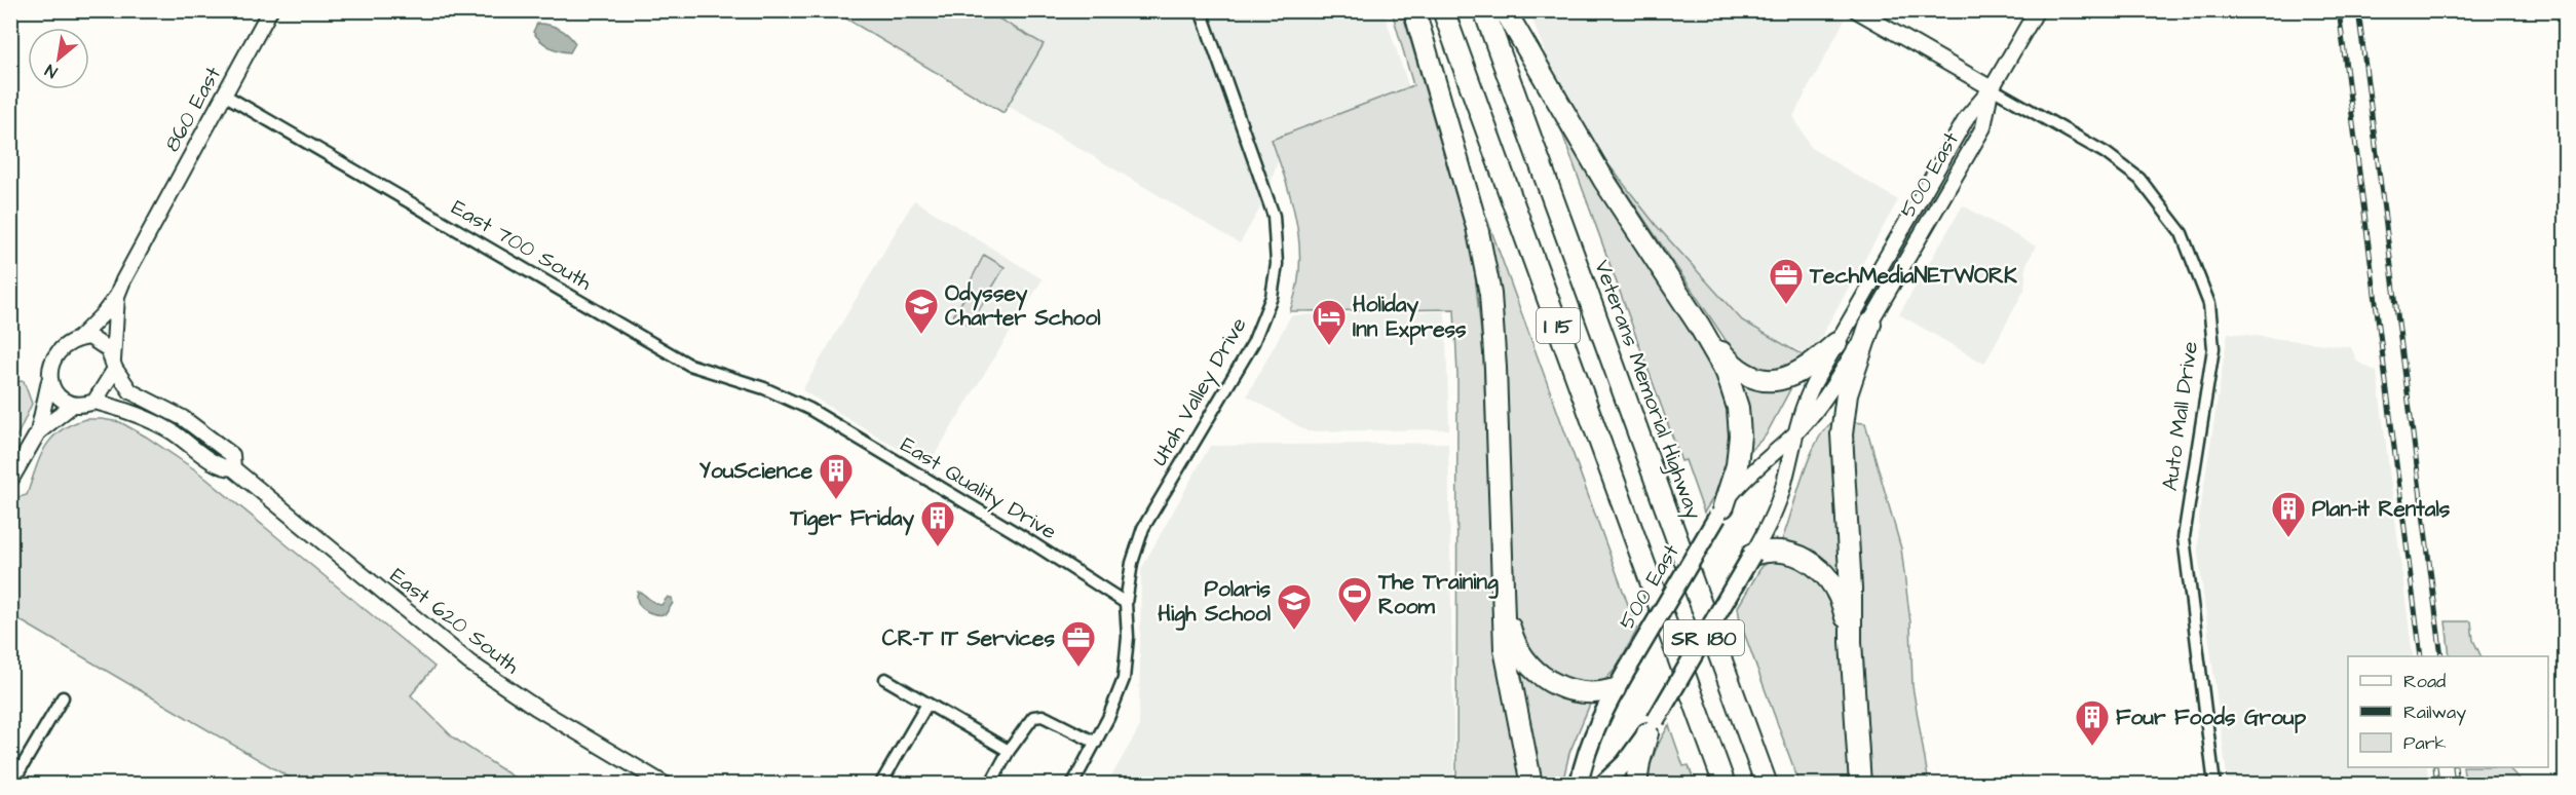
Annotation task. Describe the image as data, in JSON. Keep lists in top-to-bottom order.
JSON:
{
  "streets": {
    "highway": ["I 15", "Veterans Memorial Highway"],
    "main road": ["500 East", "SR 180"],
    "street": [
      "860 East",
      "East 700 South",
      "Utah Valley Drive",
      "Auto Mall Drive",
      "East Quality Drive",
      "East 620 South"
    ]
  },
  "crossings": [
    ["860 East", "East 700 South"],
    ["500 East", "Auto Mall Drive"],
    ["East 700 South", "East Quality Drive"],
    ["Utah Valley Drive", "East Quality Drive"]
  ],
  "places": {
    "office": ["TechMediaNETWORK", "CR-T IT Services"],
    "school or university": ["Odyssey Charter School", "Polaris High School"],
    "hotel": ["Holiday Inn Express"],
    "building": [
      "YouScience",
      "Plan-it Rentals",
      "Tiger Friday",
      "Four Foods Group"
    ],
    "sports": ["The Training Room"]
  },
  "legend": ["Road", "Railway", "Park"],
  "north": "bottom left"
}
